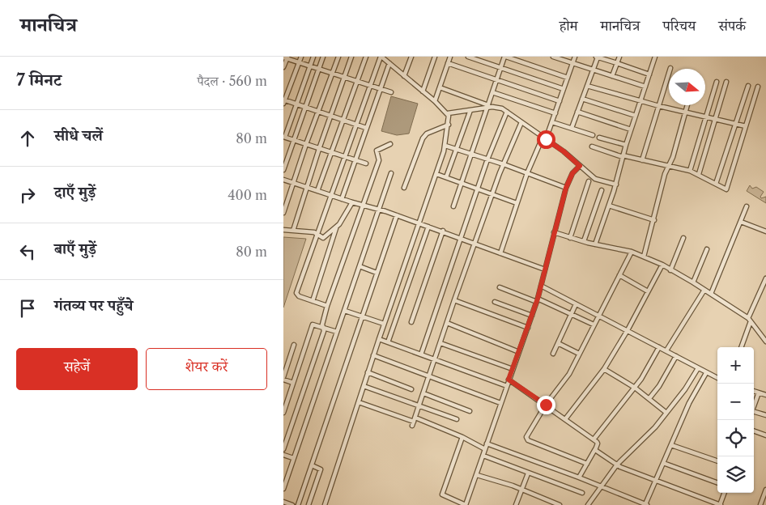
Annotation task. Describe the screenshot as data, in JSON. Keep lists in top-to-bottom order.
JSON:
{
  "north": "right",
  "page": {
    "header": "मानचित्र",
    "nav": [
      "होम",
      "मानचित्र",
      "परिचय",
      "संपर्क"
    ],
    "heading": ["7 मिनट", "पैदल · 560 m"],
    "list": [
      ["सीधे चलें", "80 m"],
      ["दाएँ मुड़ें", "400 m"],
      ["बाएँ मुड़ें", "80 m"],
      "गंतव्य पर पहुँचे"
    ],
    "buttons": ["सहेजें", "शेयर करें"],
    "map_buttons": ["+", "−"]
  }
}
